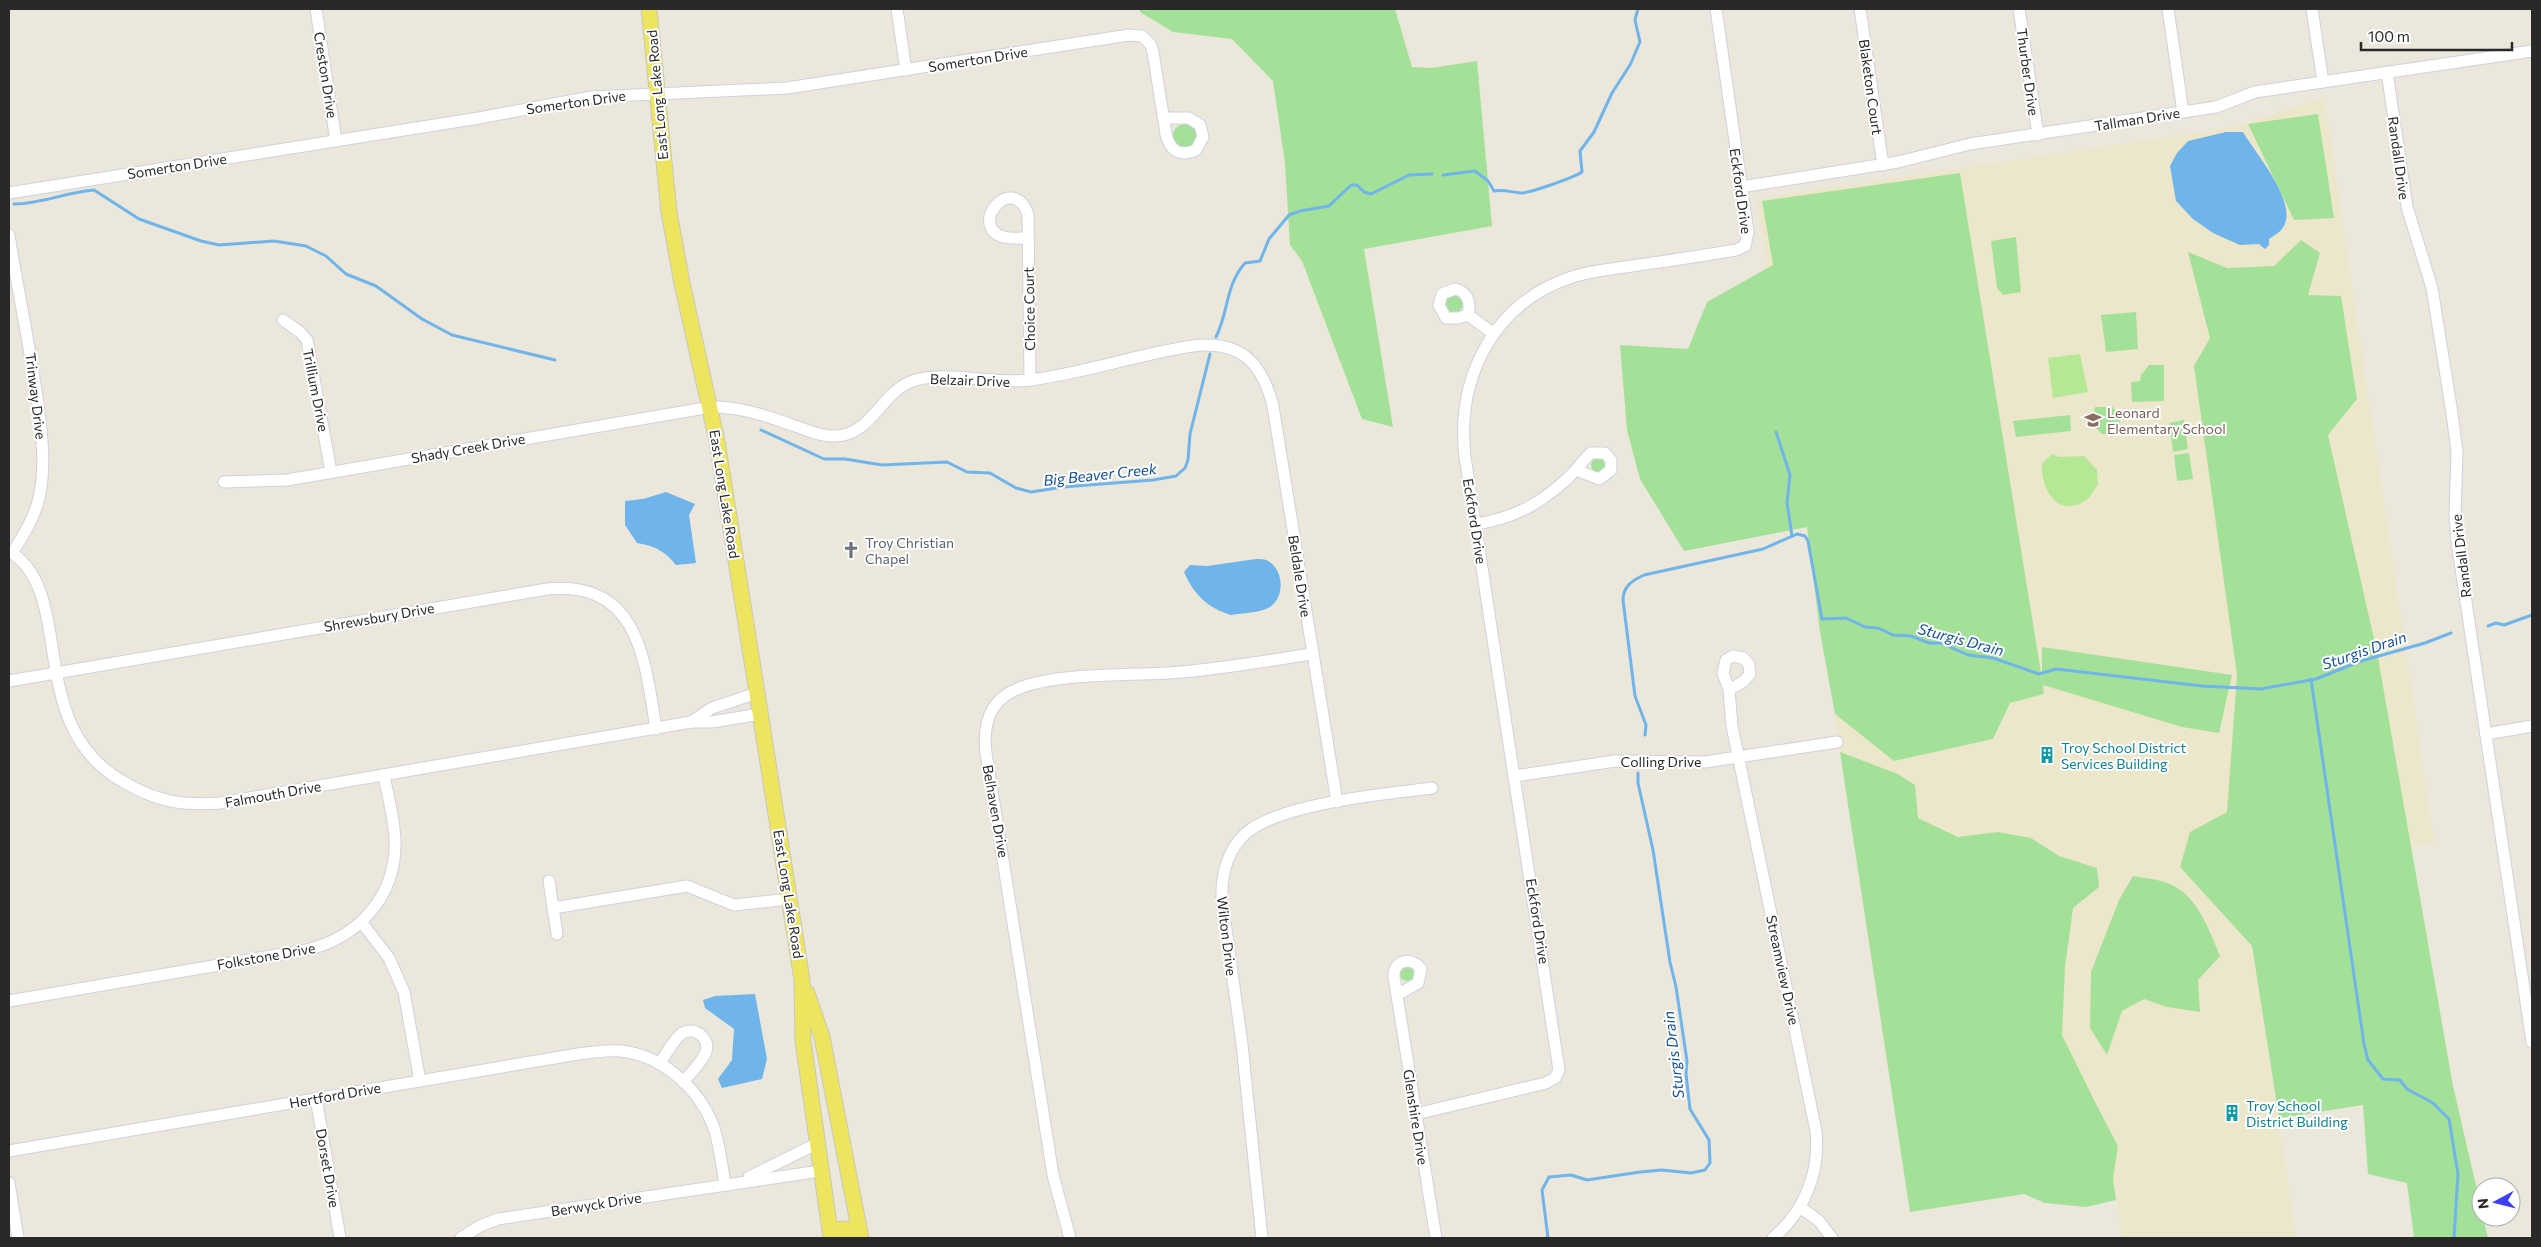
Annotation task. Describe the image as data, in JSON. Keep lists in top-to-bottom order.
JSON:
{
  "streets": {
    "main road": ["East Long Lake Road"],
    "street": [
      "Somerton Drive",
      "Thurber Drive",
      "Creston Drive",
      "Blaketon Court",
      "Tallman Drive",
      "Randall Drive",
      "Eckford Drive",
      "Choice Court",
      "Belzair Drive",
      "Trillium Drive",
      "Trinway Drive",
      "Shady Creek Drive",
      "Beldale Drive",
      "Shrewsbury Drive",
      "Colling Drive",
      "Falmouth Drive",
      "Belhaven Drive",
      "Wilton Drive",
      "Folkstone Drive",
      "Streamview Drive",
      "Hertford Drive",
      "Glenshire Drive",
      "Dorset Drive",
      "Berwyck Drive"
    ]
  },
  "crossings": [
    ["Somerton Drive", "Creston Drive"],
    ["Somerton Drive", "East Long Lake Road"],
    ["Thurber Drive", "Tallman Drive"],
    ["Blaketon Court", "Tallman Drive"],
    ["East Long Lake Road", "Belzair Drive"],
    ["East Long Lake Road", "Shady Creek Drive"],
    ["East Long Lake Road", "Falmouth Drive"],
    ["East Long Lake Road", "Berwyck Drive"],
    ["Tallman Drive", "Randall Drive"],
    ["Tallman Drive", "Eckford Drive"],
    ["Eckford Drive", "Colling Drive"],
    ["Eckford Drive", "Glenshire Drive"],
    ["Choice Court", "Belzair Drive"],
    ["Belzair Drive", "Shady Creek Drive"],
    ["Belzair Drive", "Beldale Drive"],
    ["Trillium Drive", "Shady Creek Drive"],
    ["Trinway Drive", "Falmouth Drive"],
    ["Beldale Drive", "Belhaven Drive"],
    ["Beldale Drive", "Wilton Drive"],
    ["Shrewsbury Drive", "Falmouth Drive"],
    ["Colling Drive", "Streamview Drive"],
    ["Falmouth Drive", "Folkstone Drive"],
    ["Hertford Drive", "Dorset Drive"],
    ["Hertford Drive", "Berwyck Drive"]
  ],
  "water": ["Big Beaver Creek", "Sturgis Drain"],
  "places": {
    "school or university": ["Leonard Elementary School"],
    "church": ["Troy Christian Chapel"],
    "building": ["Troy School District Services Building", "Troy School District Building"]
  },
  "scale_bar": "100 m",
  "north": "left"
}
